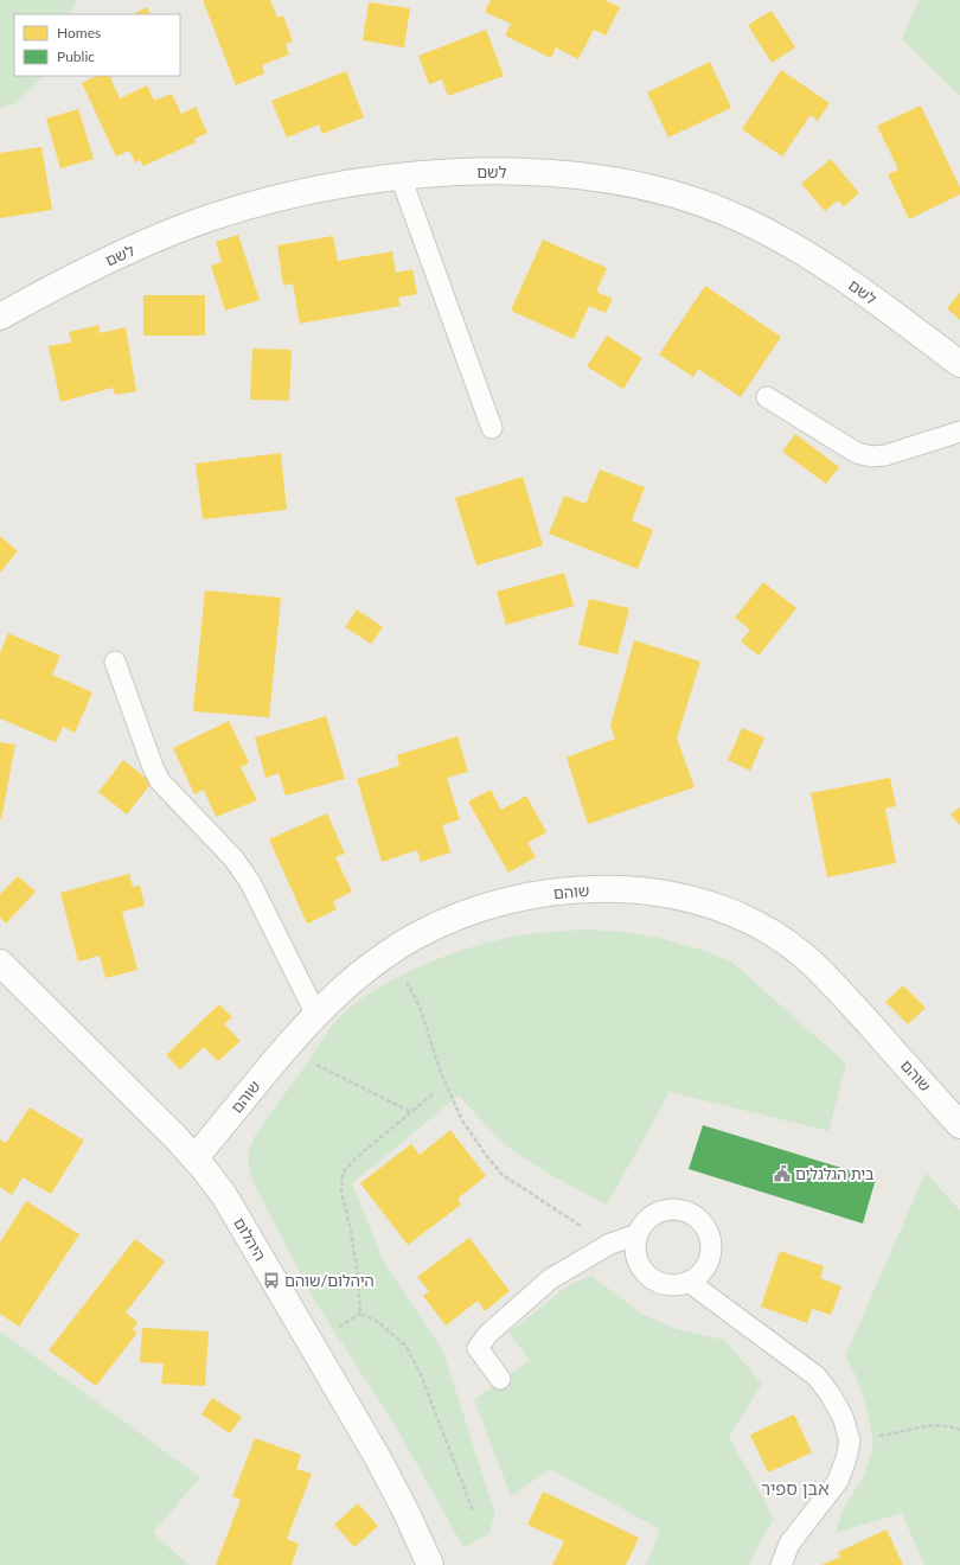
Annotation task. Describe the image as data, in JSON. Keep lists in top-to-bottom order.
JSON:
{
  "streets": {
    "street": ["לשם", "שוהם", "היהלום"]
  },
  "crossings": [
    ["שוהם", "היהלום"]
  ],
  "districts": ["אבן ספיר"],
  "places": {
    "public building": ["בית הגלגלים"],
    "bus stop": ["היהלום/שוהם"]
  },
  "legend": ["Homes", "Public"]
}
